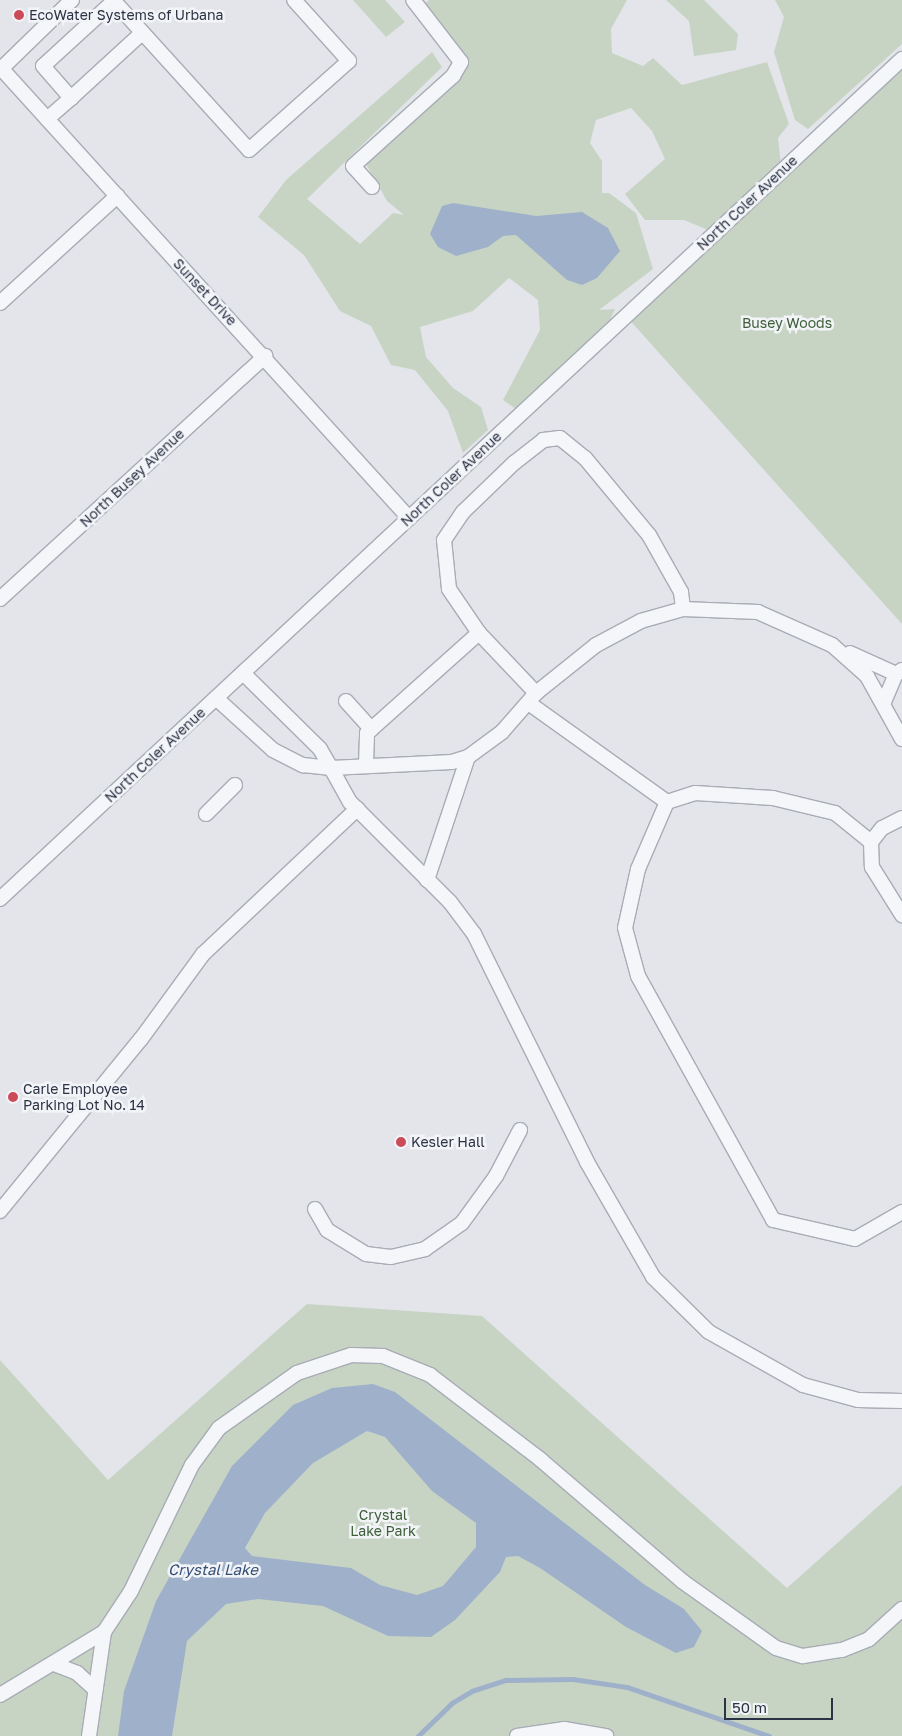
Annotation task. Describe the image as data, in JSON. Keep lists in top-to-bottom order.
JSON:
{
  "streets": {
    "street": ["North Coler Avenue", "Sunset Drive", "North Busey Avenue"]
  },
  "crossings": [
    ["North Coler Avenue", "Sunset Drive"],
    ["Sunset Drive", "North Busey Avenue"]
  ],
  "water": ["Crystal Lake"],
  "parks": ["Busey Woods", "Crystal Lake Park"],
  "places": ["EcoWater Systems of Urbana", "Carle Employee Parking Lot No. 14", "Kesler Hall"],
  "scale_bar": "50 m"
}
